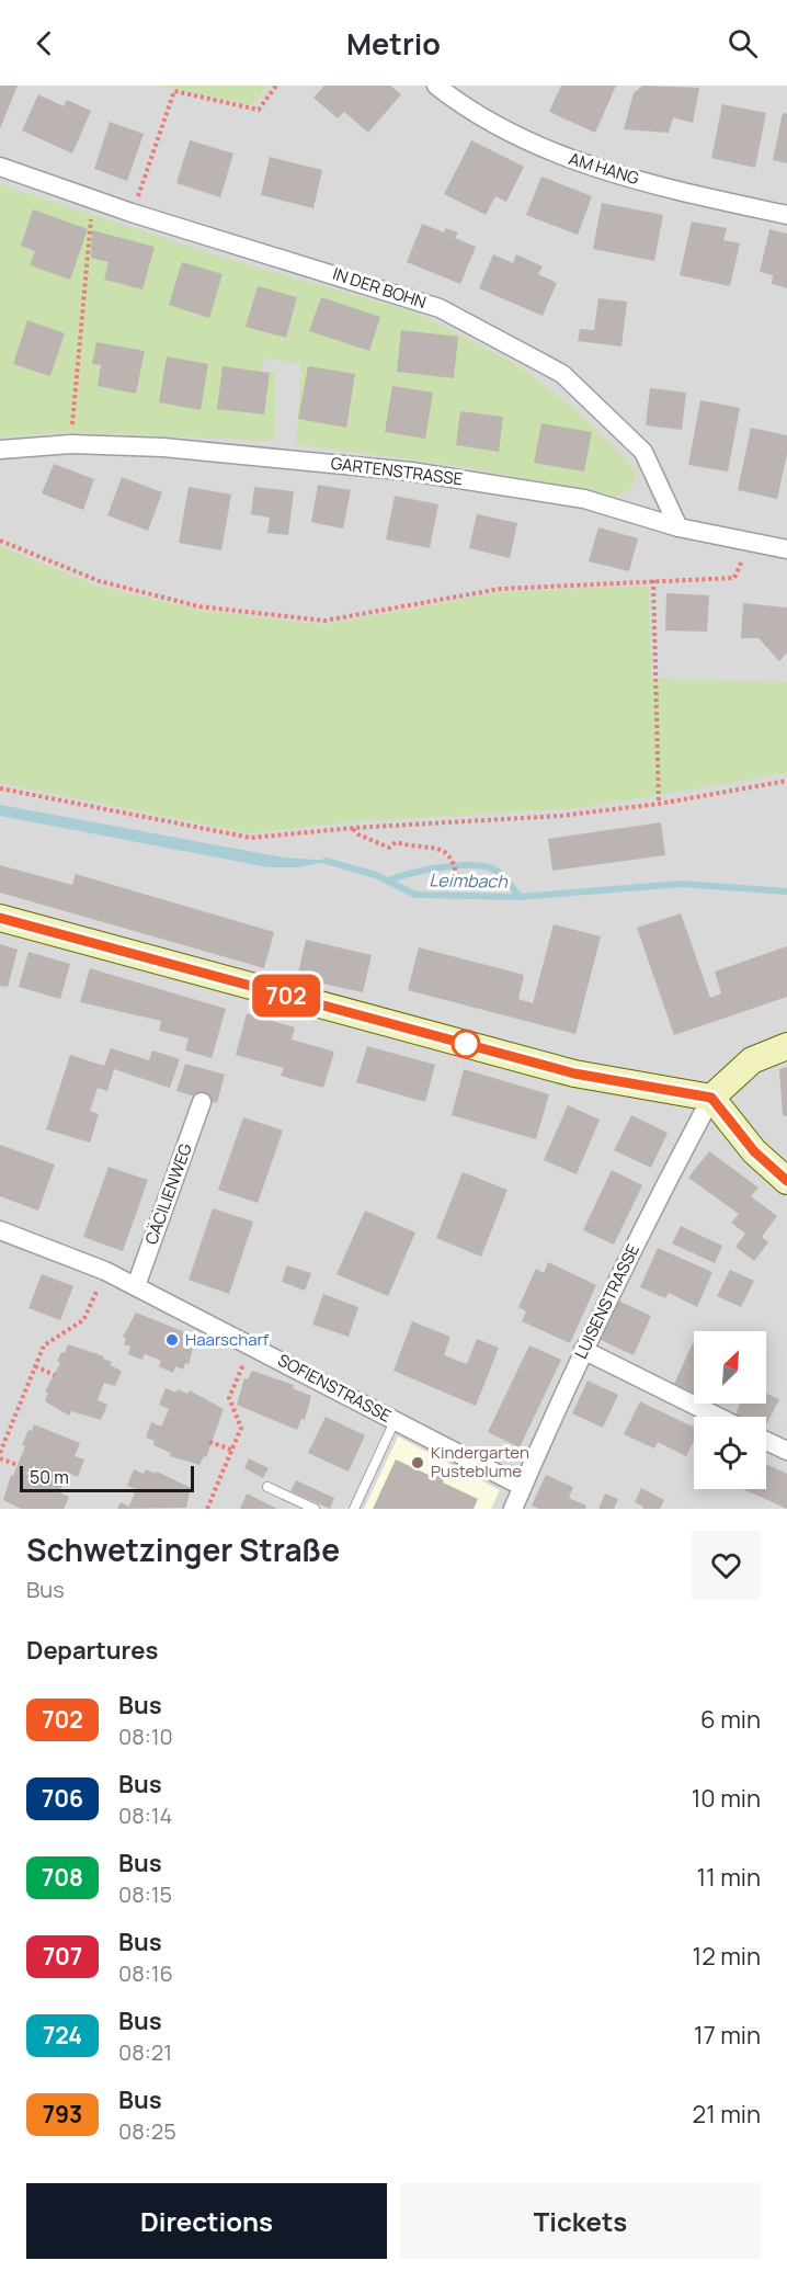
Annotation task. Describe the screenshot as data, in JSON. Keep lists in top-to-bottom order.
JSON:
{
  "streets": {
    "street": [
      "AM HANG",
      "IN DER BOHN",
      "GARTENSTRASSE",
      "CÄCILIENWEG",
      "LUISENSTRASSE",
      "SOFIENSTRASSE"
    ]
  },
  "crossings": [
    ["IN DER BOHN", "GARTENSTRASSE"],
    ["CÄCILIENWEG", "SOFIENSTRASSE"],
    ["LUISENSTRASSE", "SOFIENSTRASSE"]
  ],
  "water": ["Leimbach"],
  "places": ["Haarscharf", "Kindergarten Pusteblume"],
  "lines": ["bus line 702"],
  "scale_bar": "50 m",
  "north": "top right",
  "page": {
    "header": "Metrio",
    "on_map": "702",
    "scale": "50 m",
    "heading": [
      ["Schwetzinger Straße", "Bus"],
      "Departures"
    ],
    "list": [
      {
        "mark": "702",
        "name": "Bus",
        "note": "08:10",
        "value": "6 min"
      },
      {
        "mark": "706",
        "name": "Bus",
        "note": "08:14",
        "value": "10 min"
      },
      {
        "mark": "708",
        "name": "Bus",
        "note": "08:15",
        "value": "11 min"
      },
      {
        "mark": "707",
        "name": "Bus",
        "note": "08:16",
        "value": "12 min"
      },
      {
        "mark": "724",
        "name": "Bus",
        "note": "08:21",
        "value": "17 min"
      },
      {
        "mark": "793",
        "name": "Bus",
        "note": "08:25",
        "value": "21 min"
      }
    ],
    "buttons": ["Directions", "Tickets"]
  }
}
